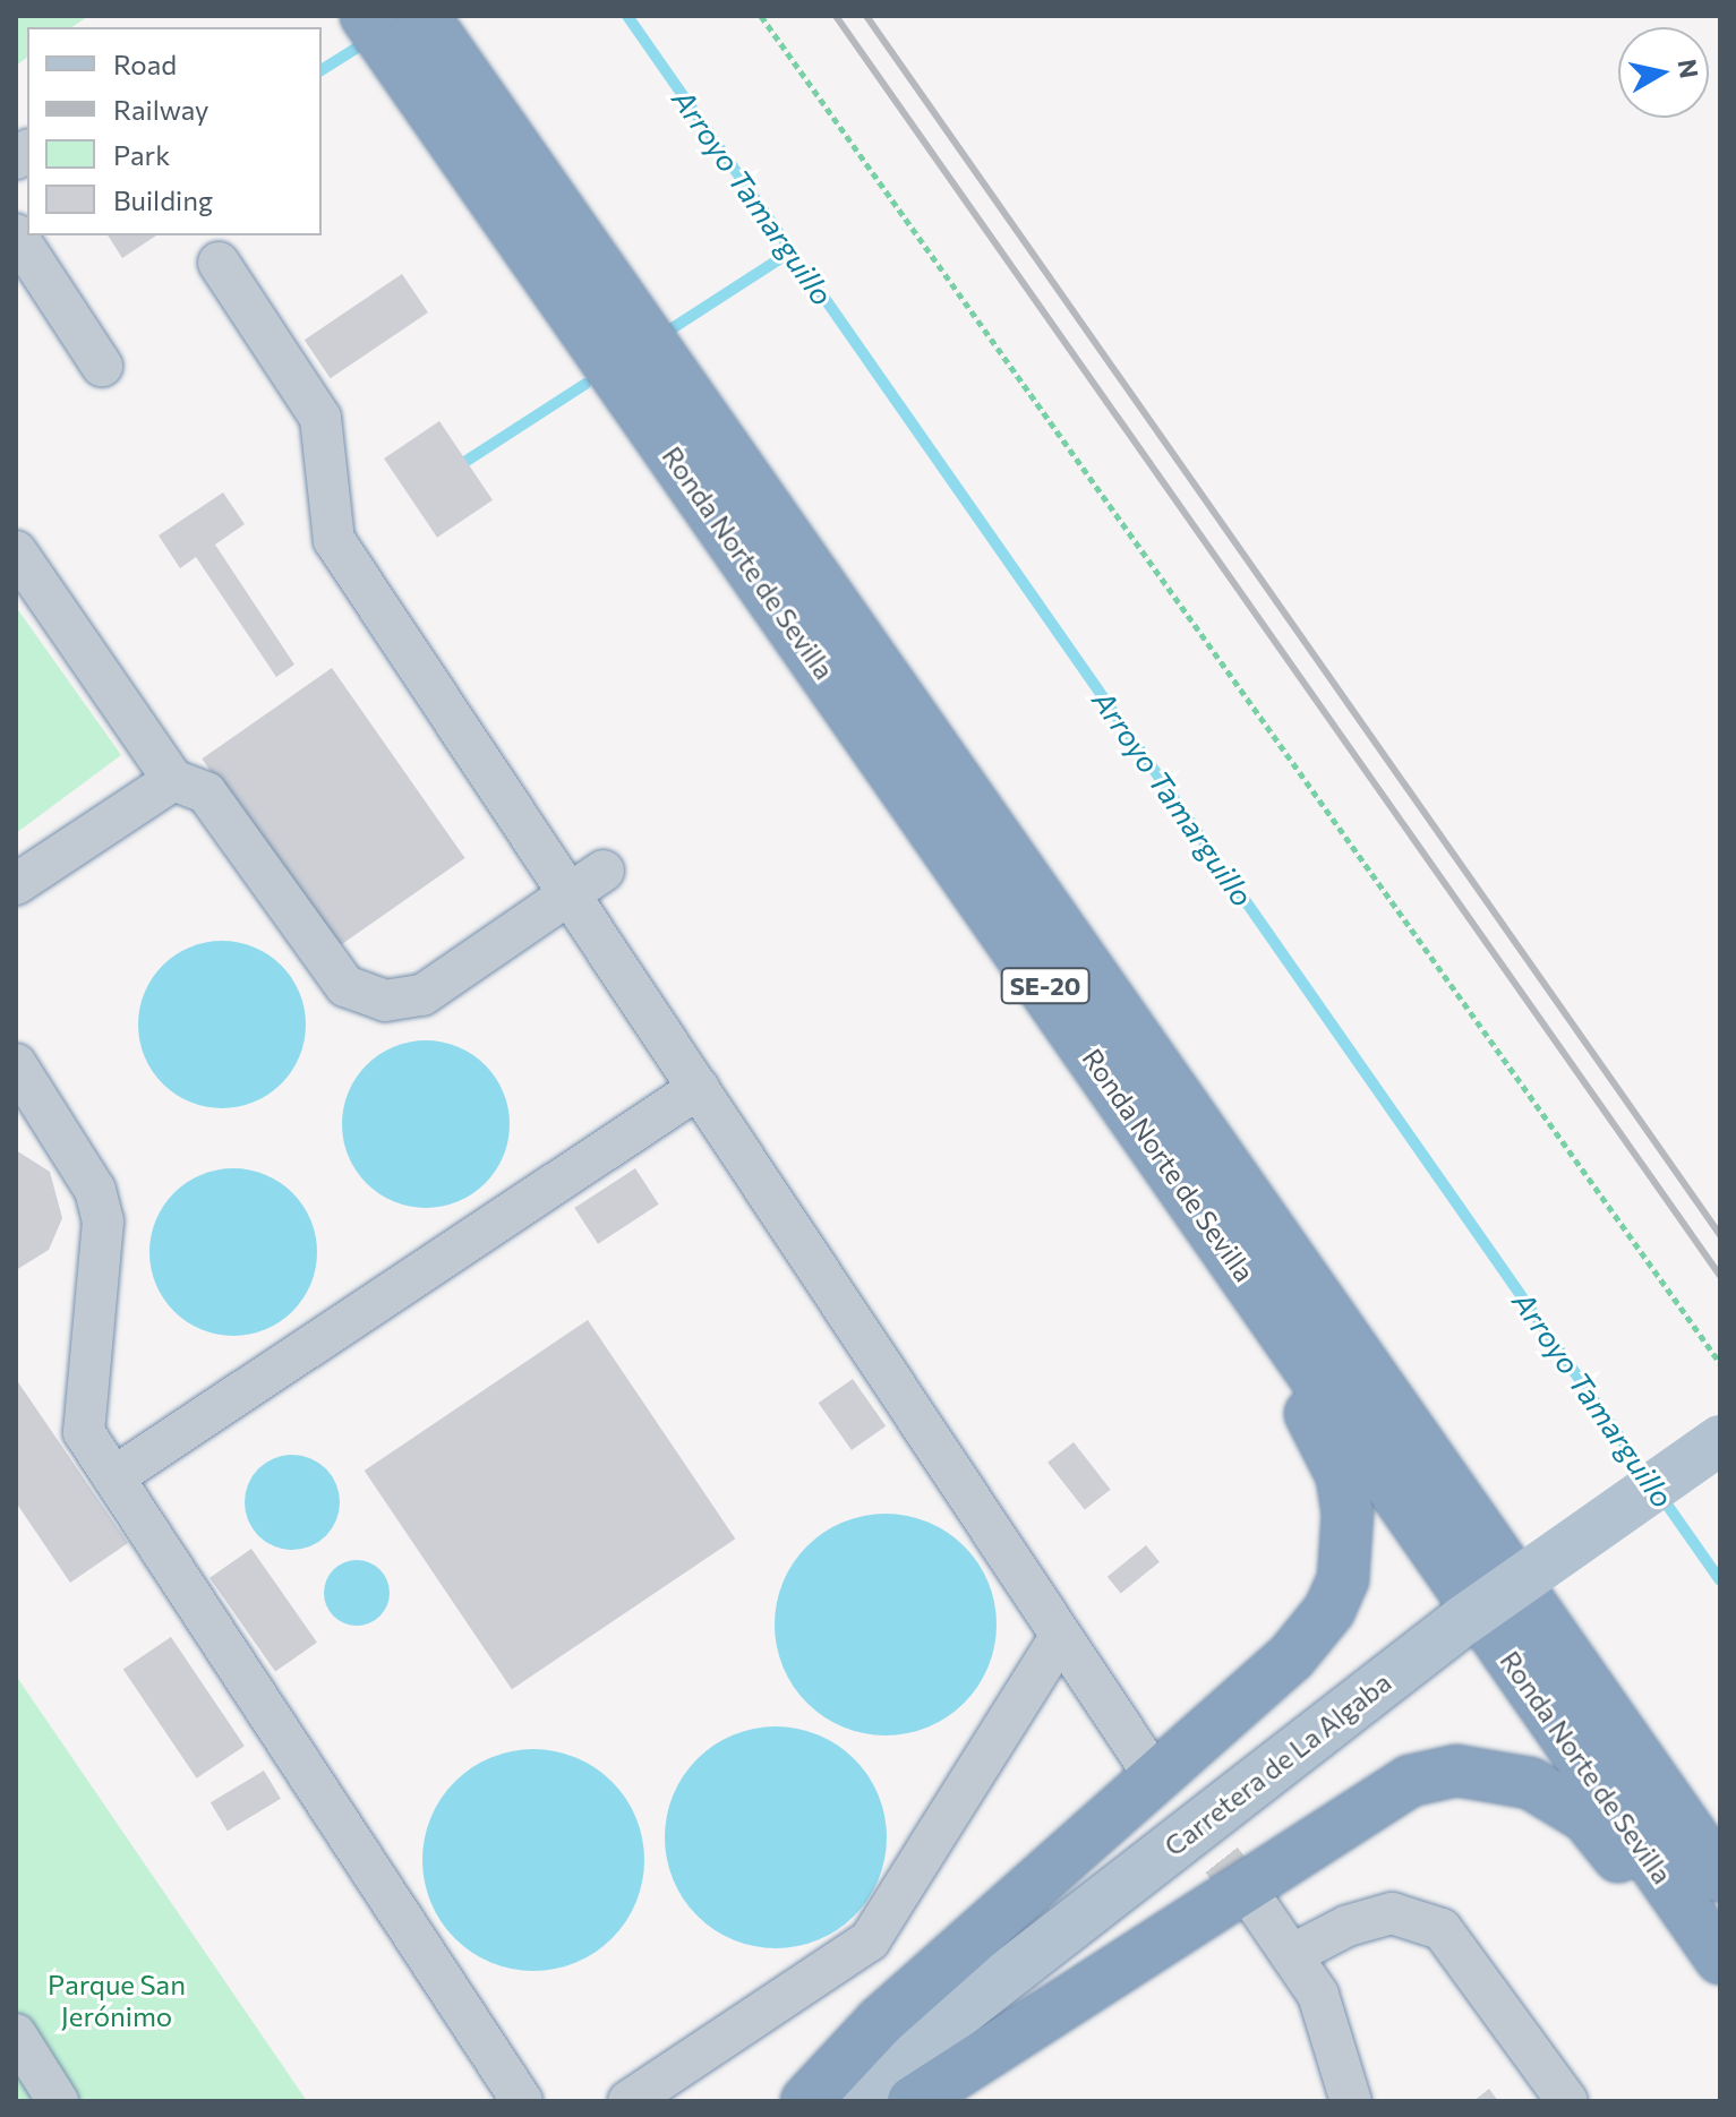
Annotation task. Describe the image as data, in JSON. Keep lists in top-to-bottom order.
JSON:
{
  "streets": {
    "highway": ["Ronda Norte de Sevilla", "SE-20"],
    "main road": ["Carretera de La Algaba"]
  },
  "water": ["Arroyo Tamarguillo"],
  "parks": ["Parque San Jerónimo"],
  "legend": [
    "Road",
    "Railway",
    "Park",
    "Building"
  ],
  "north": "right"
}
